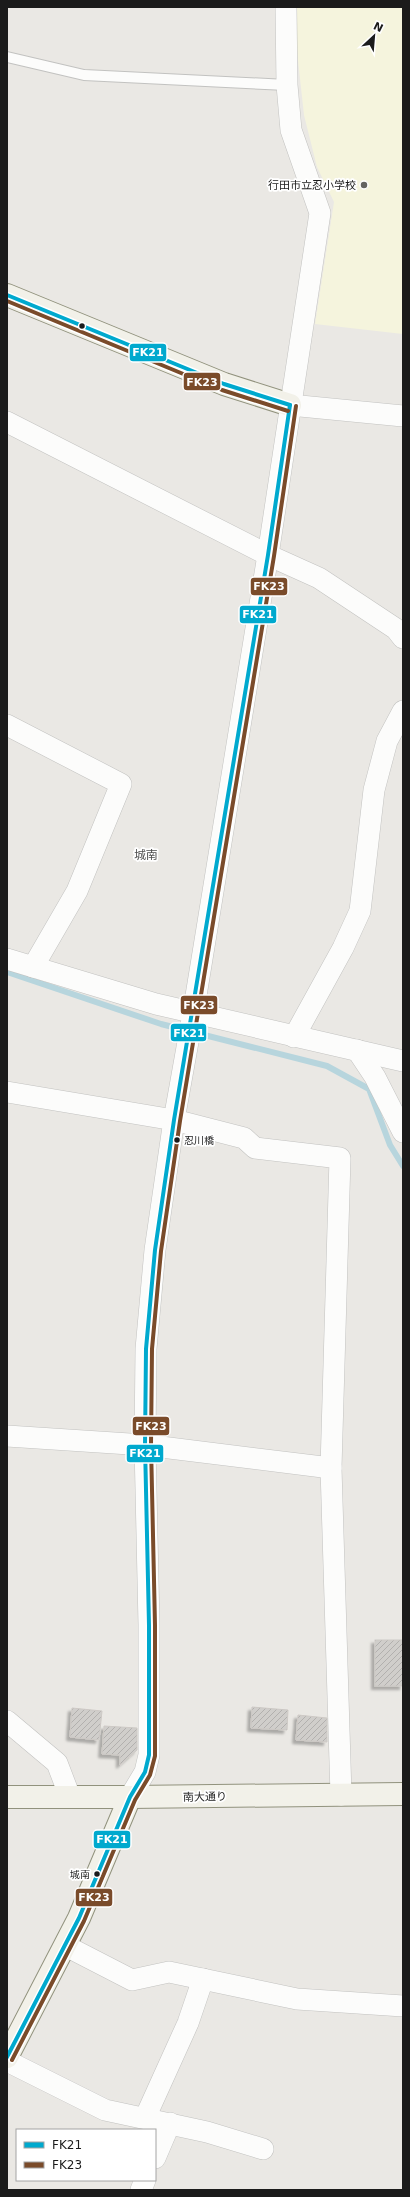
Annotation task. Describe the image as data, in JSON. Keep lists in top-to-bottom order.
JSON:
{
  "streets": {
    "street": ["南大通り"]
  },
  "districts": ["城南"],
  "places": ["行田市立忍小学校", "忍川橋", "城南"],
  "lines": ["transit line FK21", "transit line FK23"],
  "legend": ["FK21", "FK23"],
  "north": "top right"
}
